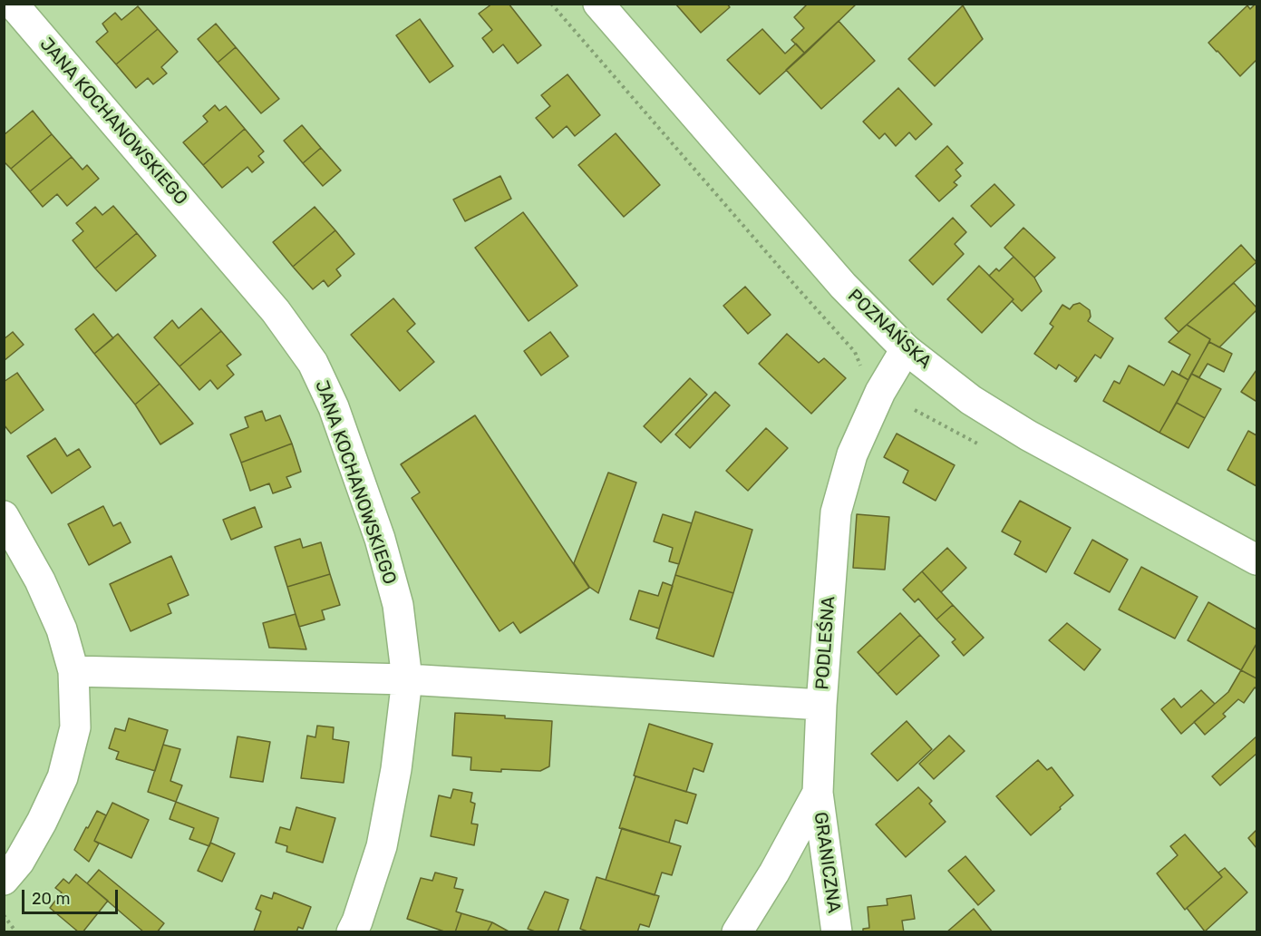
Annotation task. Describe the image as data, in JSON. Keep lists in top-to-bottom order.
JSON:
{
  "streets": {
    "street": [
      "JANA KOCHANOWSKIEGO",
      "POZNAŃSKA",
      "PODLEŚNA",
      "GRANICZNA"
    ]
  },
  "crossings": [
    ["POZNAŃSKA", "PODLEŚNA"],
    ["PODLEŚNA", "GRANICZNA"]
  ],
  "scale_bar": "20 m"
}
